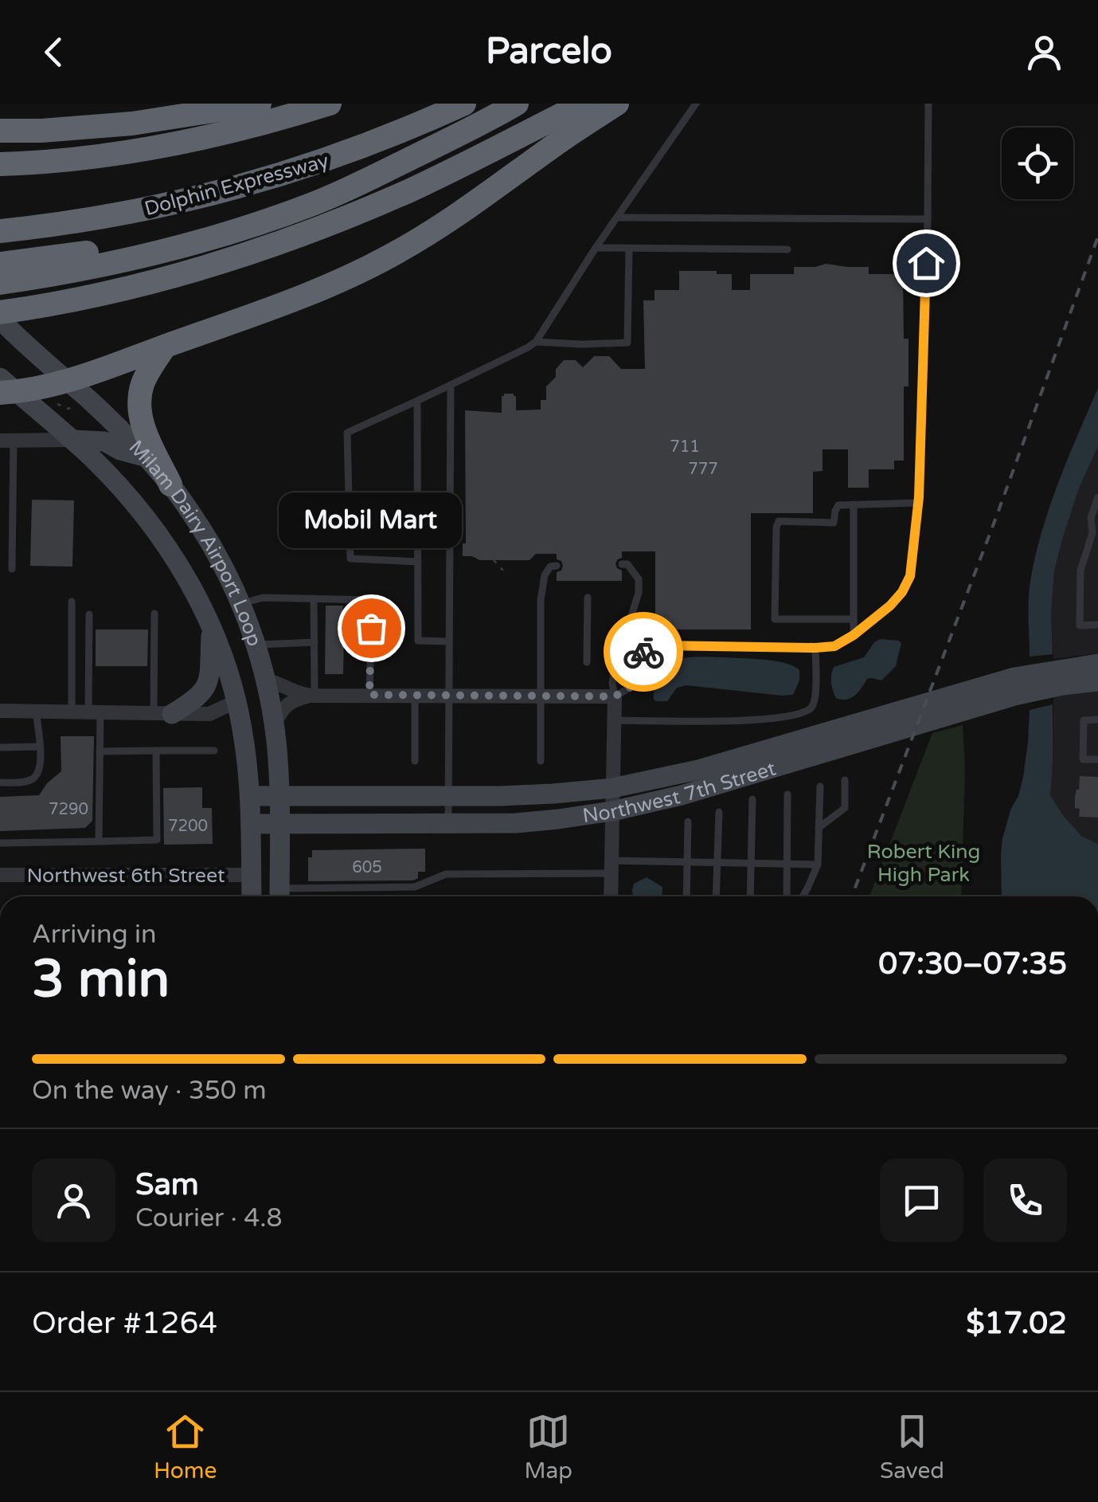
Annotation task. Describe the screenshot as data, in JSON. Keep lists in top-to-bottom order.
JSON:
{
  "streets": {
    "highway": ["Dolphin Expressway"],
    "main road": ["Milam Dairy Airport Loop", "Northwest 7th Street"],
    "street": ["Northwest 6th Street"]
  },
  "crossings": [
    ["Milam Dairy Airport Loop", "Northwest 7th Street"],
    ["Milam Dairy Airport Loop", "Northwest 6th Street"]
  ],
  "parks": ["Robert King High Park"],
  "places": ["Mobil Mart"],
  "house_numbers": [
    "711",
    "777",
    "7290",
    "7200",
    "605"
  ],
  "page": {
    "header": "Parcelo",
    "bubble": "Mobil Mart",
    "heading": ["3 min", "Arriving in", "07:30–07:35"],
    "panel": [
      "Sam",
      "Courier · 4.8",
      "Order #1264",
      "$17.02"
    ],
    "bar": "On the way · 350 m",
    "tabs": ["Home", "Map", "Saved"]
  }
}
